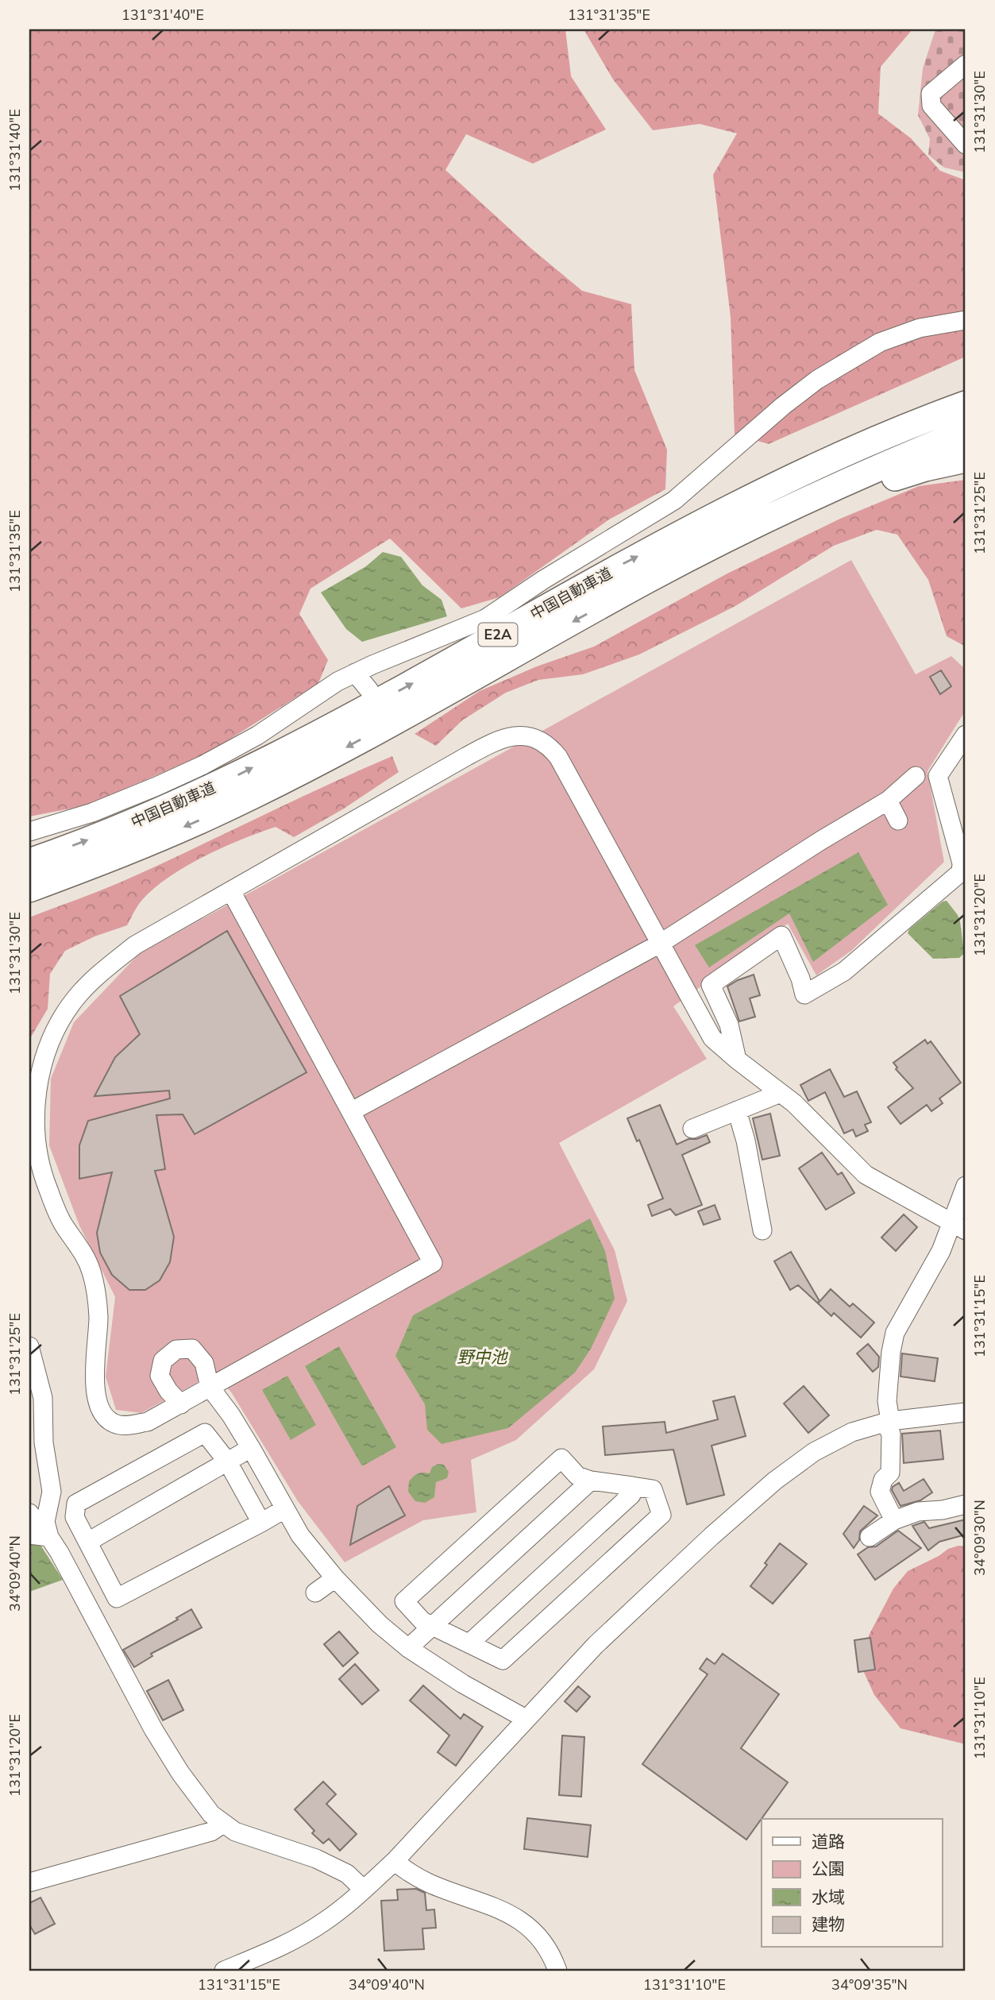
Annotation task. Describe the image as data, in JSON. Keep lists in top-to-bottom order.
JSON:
{
  "streets": {
    "highway": ["中国自動車道", "E2A"]
  },
  "water": ["野中池"],
  "legend": [
    "道路",
    "公園",
    "水域",
    "建物"
  ],
  "coordinates": [
    "131°31'40\"E",
    "131°31'35\"E",
    "131°31'30\"E",
    "131°31'25\"E",
    "131°31'20\"E",
    "131°31'15\"E",
    "34°09'30\"N",
    "34°09'40\"N",
    "131°31'10\"E",
    "34°09'35\"N"
  ]
}
